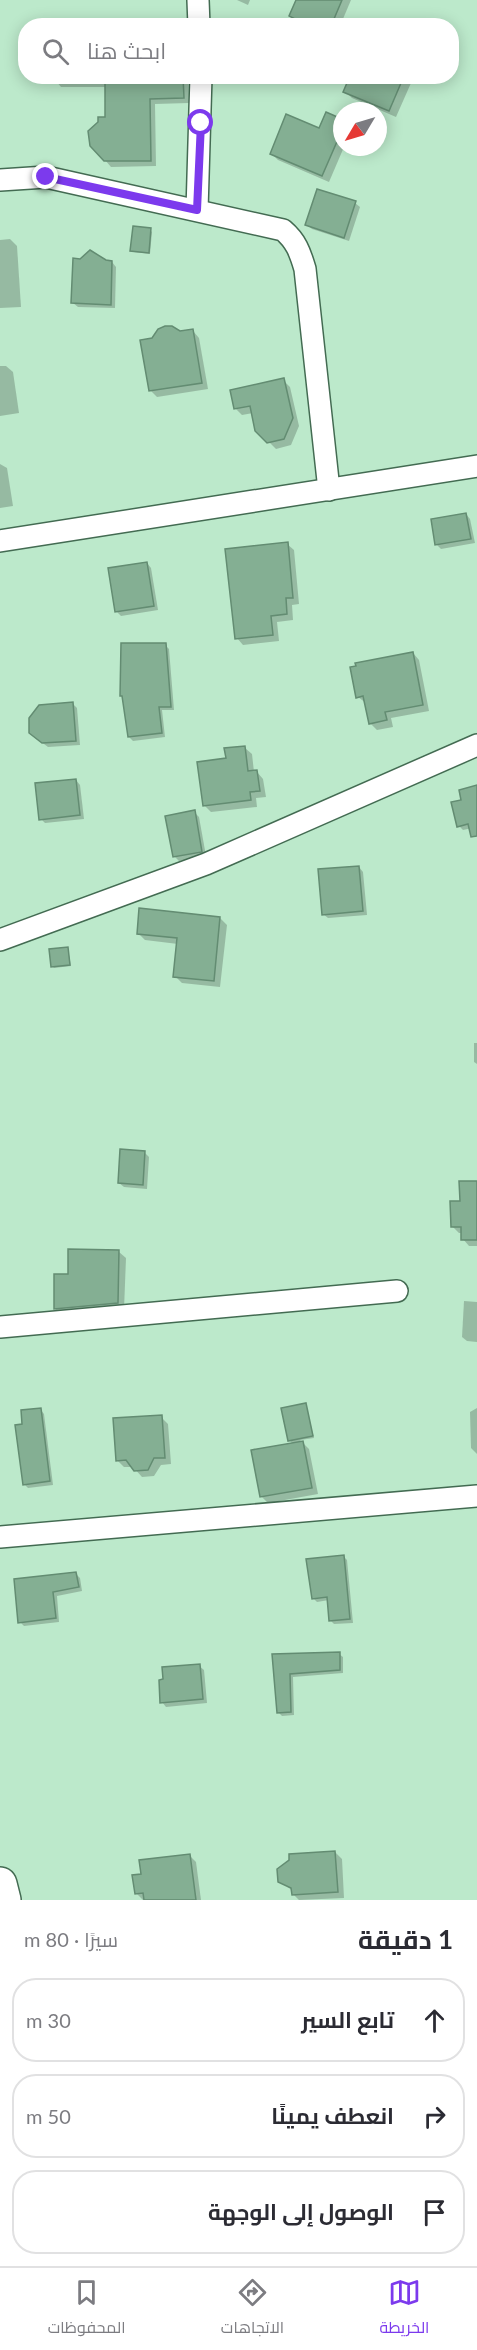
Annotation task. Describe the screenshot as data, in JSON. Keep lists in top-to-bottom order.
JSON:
{
  "north": "bottom left",
  "page": {
    "search": "ابحث هنا",
    "heading": ["1 دقيقة", "سيرًا · 80 m"],
    "list": [
      ["تابع السير", "30 m"],
      ["انعطف يمينًا", "50 m"],
      "الوصول إلى الوجهة"
    ],
    "nav": ["الخريطة", "الاتجاهات", "المحفوظات"]
  }
}
